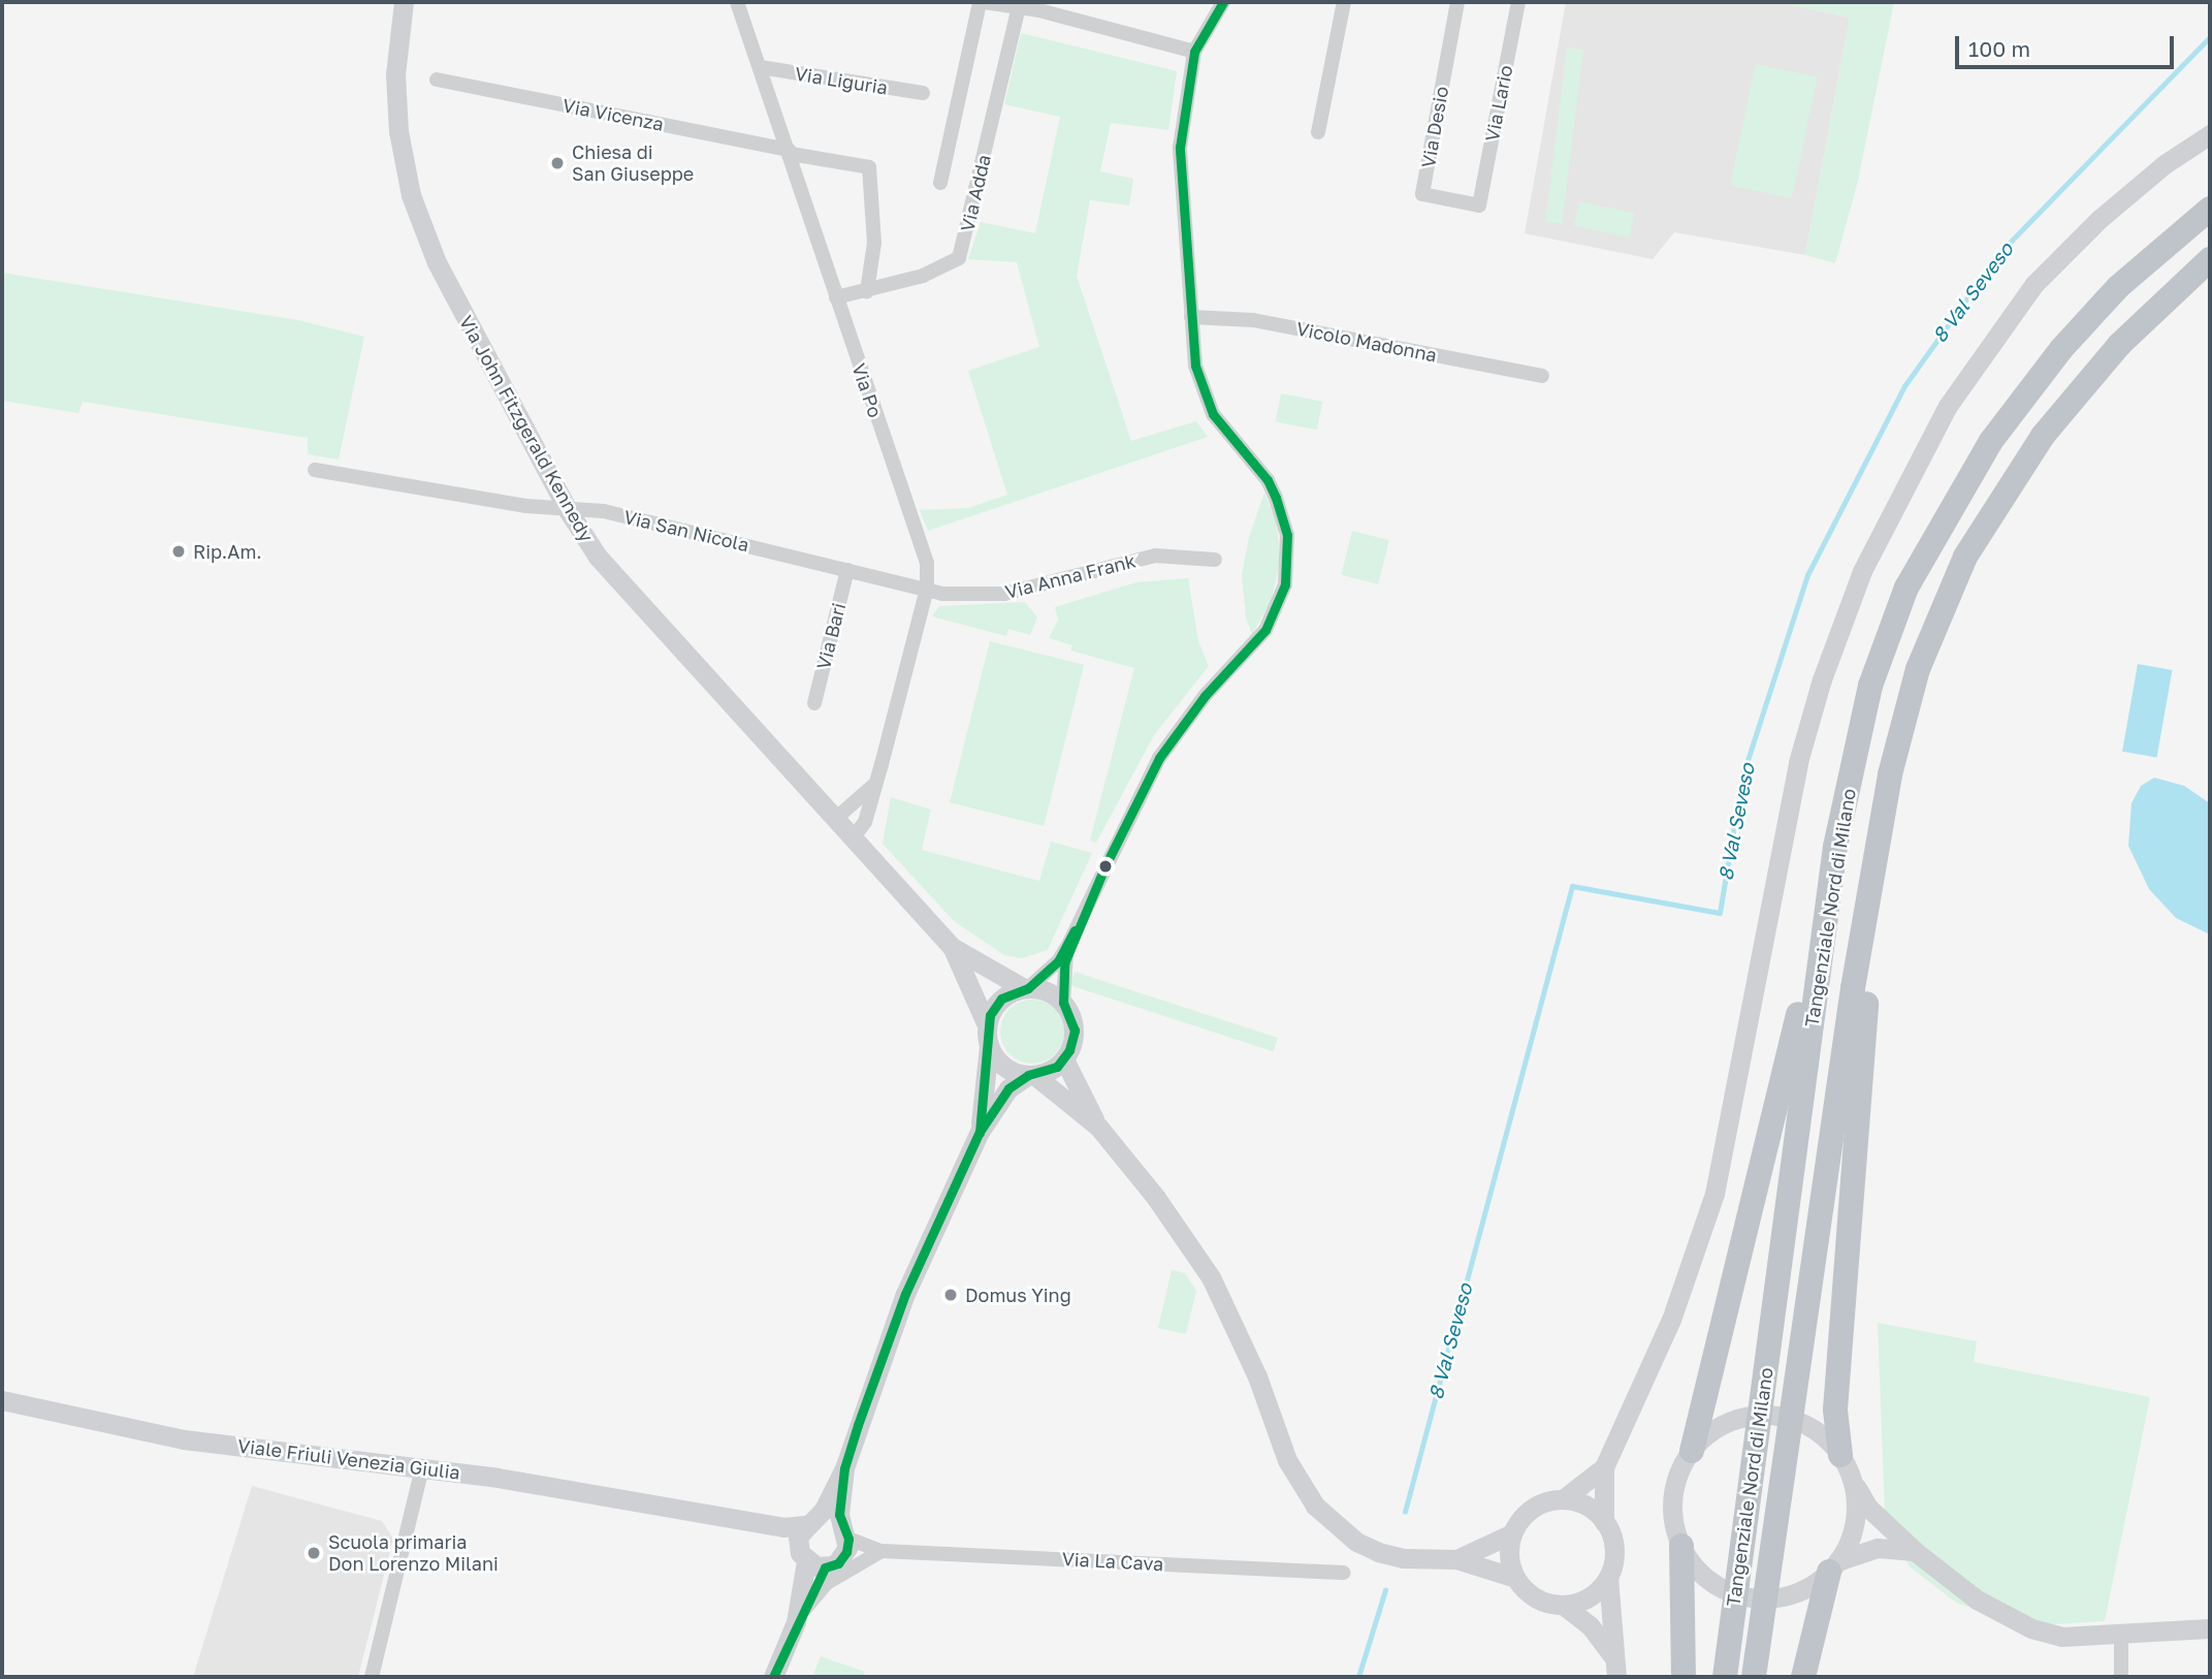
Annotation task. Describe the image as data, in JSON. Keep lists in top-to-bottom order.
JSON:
{
  "streets": {
    "highway": ["Tangenziale Nord di Milano"],
    "street": [
      "Via Liguria",
      "Via Lario",
      "Via Vicenza",
      "Via Desio",
      "Via Adda",
      "Vicolo Madonna",
      "Via Po",
      "Via John Fitzgerald Kennedy",
      "Via San Nicola",
      "Via Anna Frank",
      "Via Bari",
      "Viale Friuli Venezia Giulia",
      "Via La Cava"
    ]
  },
  "crossings": [
    ["Via Liguria", "Via Po"],
    ["Via Lario", "Via Desio"],
    ["Via Vicenza", "Via Adda"],
    ["Via Vicenza", "Via Po"],
    ["Via Adda", "Via Po"],
    ["Via Po", "Via John Fitzgerald Kennedy"],
    ["Via Po", "Via San Nicola"],
    ["Via Po", "Via Anna Frank"],
    ["Via John Fitzgerald Kennedy", "Via San Nicola"],
    ["Via San Nicola", "Via Anna Frank"],
    ["Via San Nicola", "Via Bari"],
    ["Viale Friuli Venezia Giulia", "Via La Cava"]
  ],
  "water": ["8 Val Seveso"],
  "places": [
    "Chiesa di San Giuseppe",
    "Rip.Am.",
    "Domus Ying",
    "Scuola primaria Don Lorenzo Milani"
  ],
  "scale_bar": "100 m"
}
